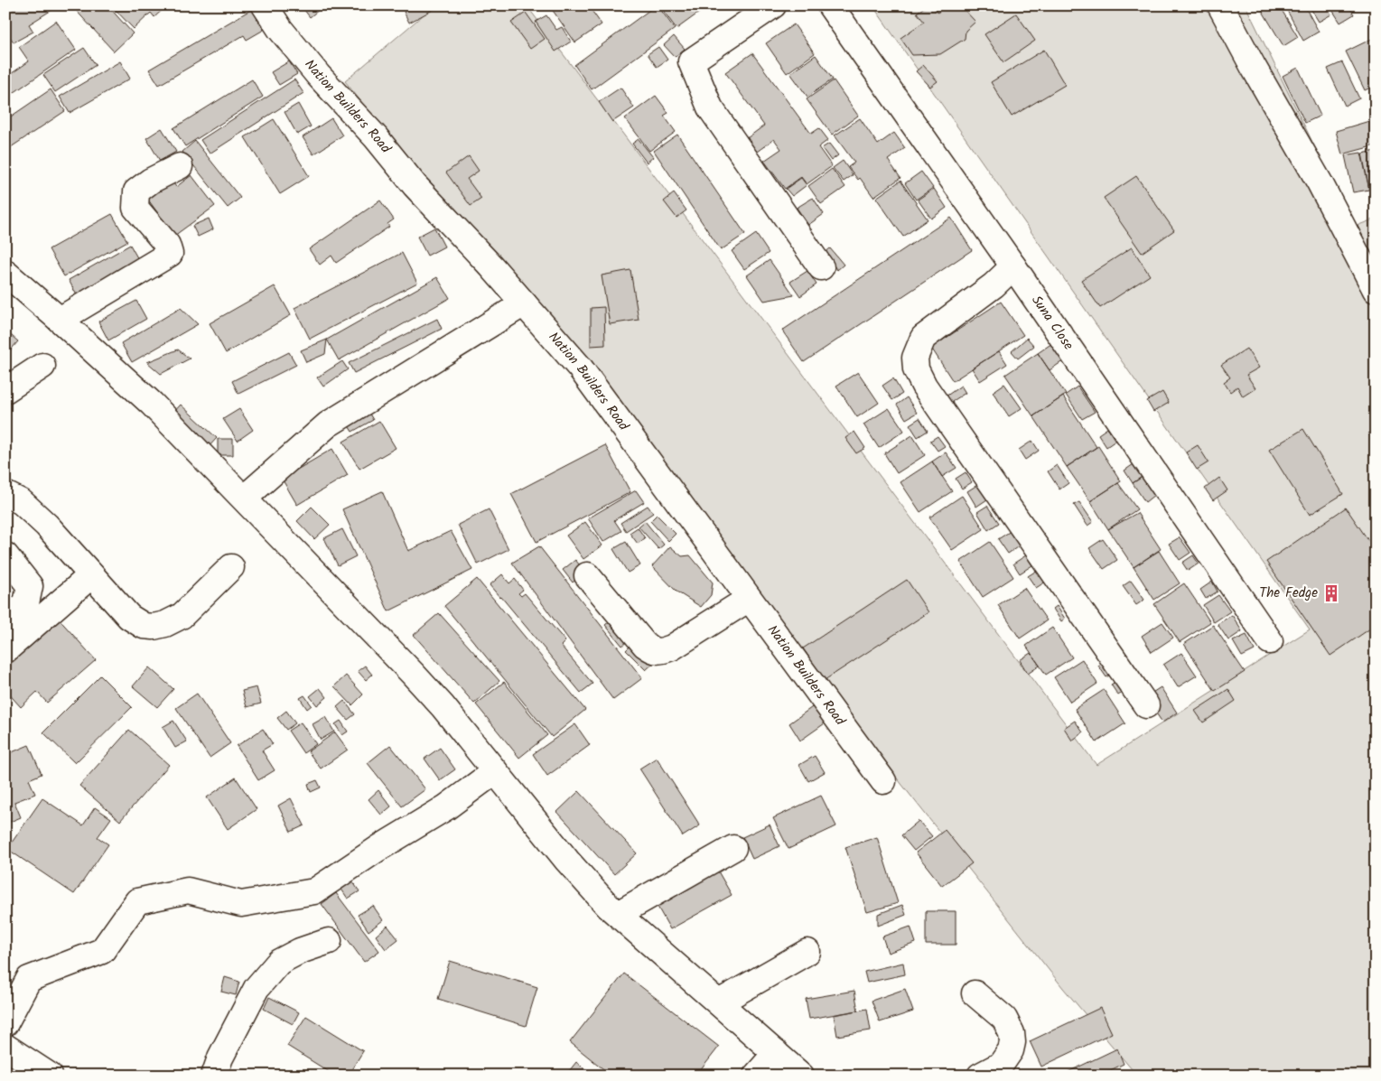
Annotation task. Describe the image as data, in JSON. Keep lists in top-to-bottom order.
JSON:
{
  "streets": {
    "street": ["Nation Builders Road", "Suna Close"]
  },
  "places": {
    "building": ["The Fedge"]
  }
}
